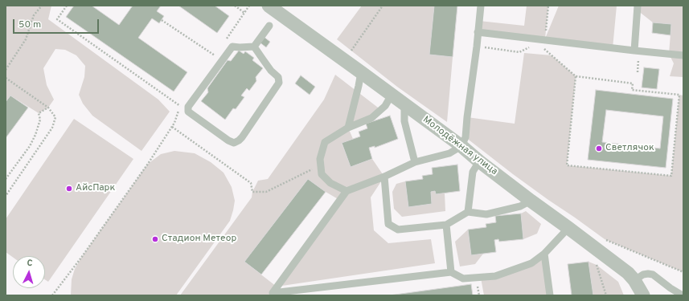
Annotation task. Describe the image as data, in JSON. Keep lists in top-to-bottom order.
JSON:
{
  "streets": {
    "street": ["Молодёжная улица"]
  },
  "places": ["Светлячок", "АйсПарк", "Стадион Метеор"],
  "scale_bar": "50 m",
  "north": "top"
}
